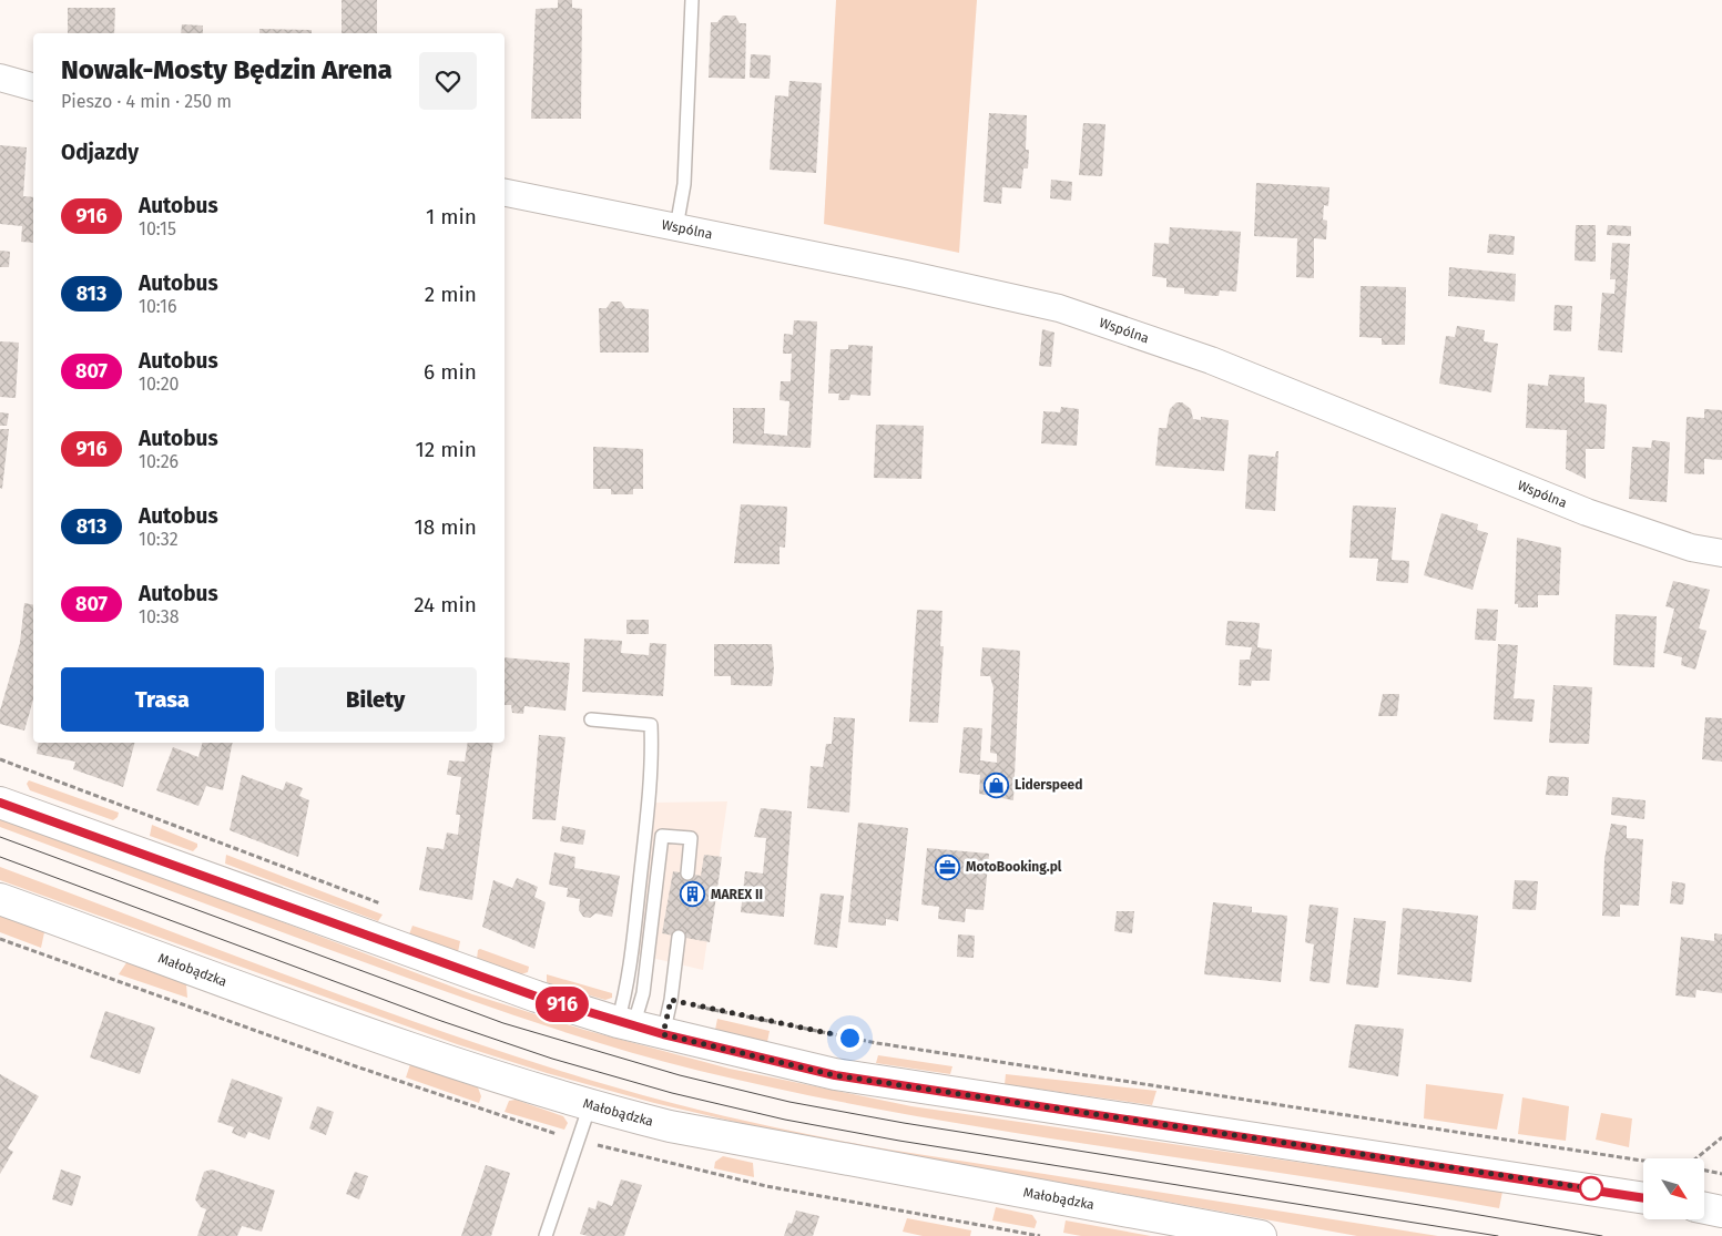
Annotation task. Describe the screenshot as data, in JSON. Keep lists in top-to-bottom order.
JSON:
{
  "streets": {
    "street": ["Wspólna", "Małobądzka"]
  },
  "places": {
    "shop": ["Liderspeed"],
    "office": ["MotoBooking.pl"],
    "building": ["MAREX II"]
  },
  "lines": ["bus line 916"],
  "north": "bottom right",
  "page": {
    "on_map": "916",
    "heading": [
      ["Nowak-Mosty Będzin Arena", "Pieszo · 4 min · 250 m"],
      "Odjazdy"
    ],
    "list": [
      {
        "mark": "916",
        "name": "Autobus",
        "note": "10:15",
        "value": "1 min"
      },
      {
        "mark": "813",
        "name": "Autobus",
        "note": "10:16",
        "value": "2 min"
      },
      {
        "mark": "807",
        "name": "Autobus",
        "note": "10:20",
        "value": "6 min"
      },
      {
        "mark": "916",
        "name": "Autobus",
        "note": "10:26",
        "value": "12 min"
      },
      {
        "mark": "813",
        "name": "Autobus",
        "note": "10:32",
        "value": "18 min"
      },
      {
        "mark": "807",
        "name": "Autobus",
        "note": "10:38",
        "value": "24 min"
      }
    ],
    "buttons": ["Trasa", "Bilety"]
  }
}
